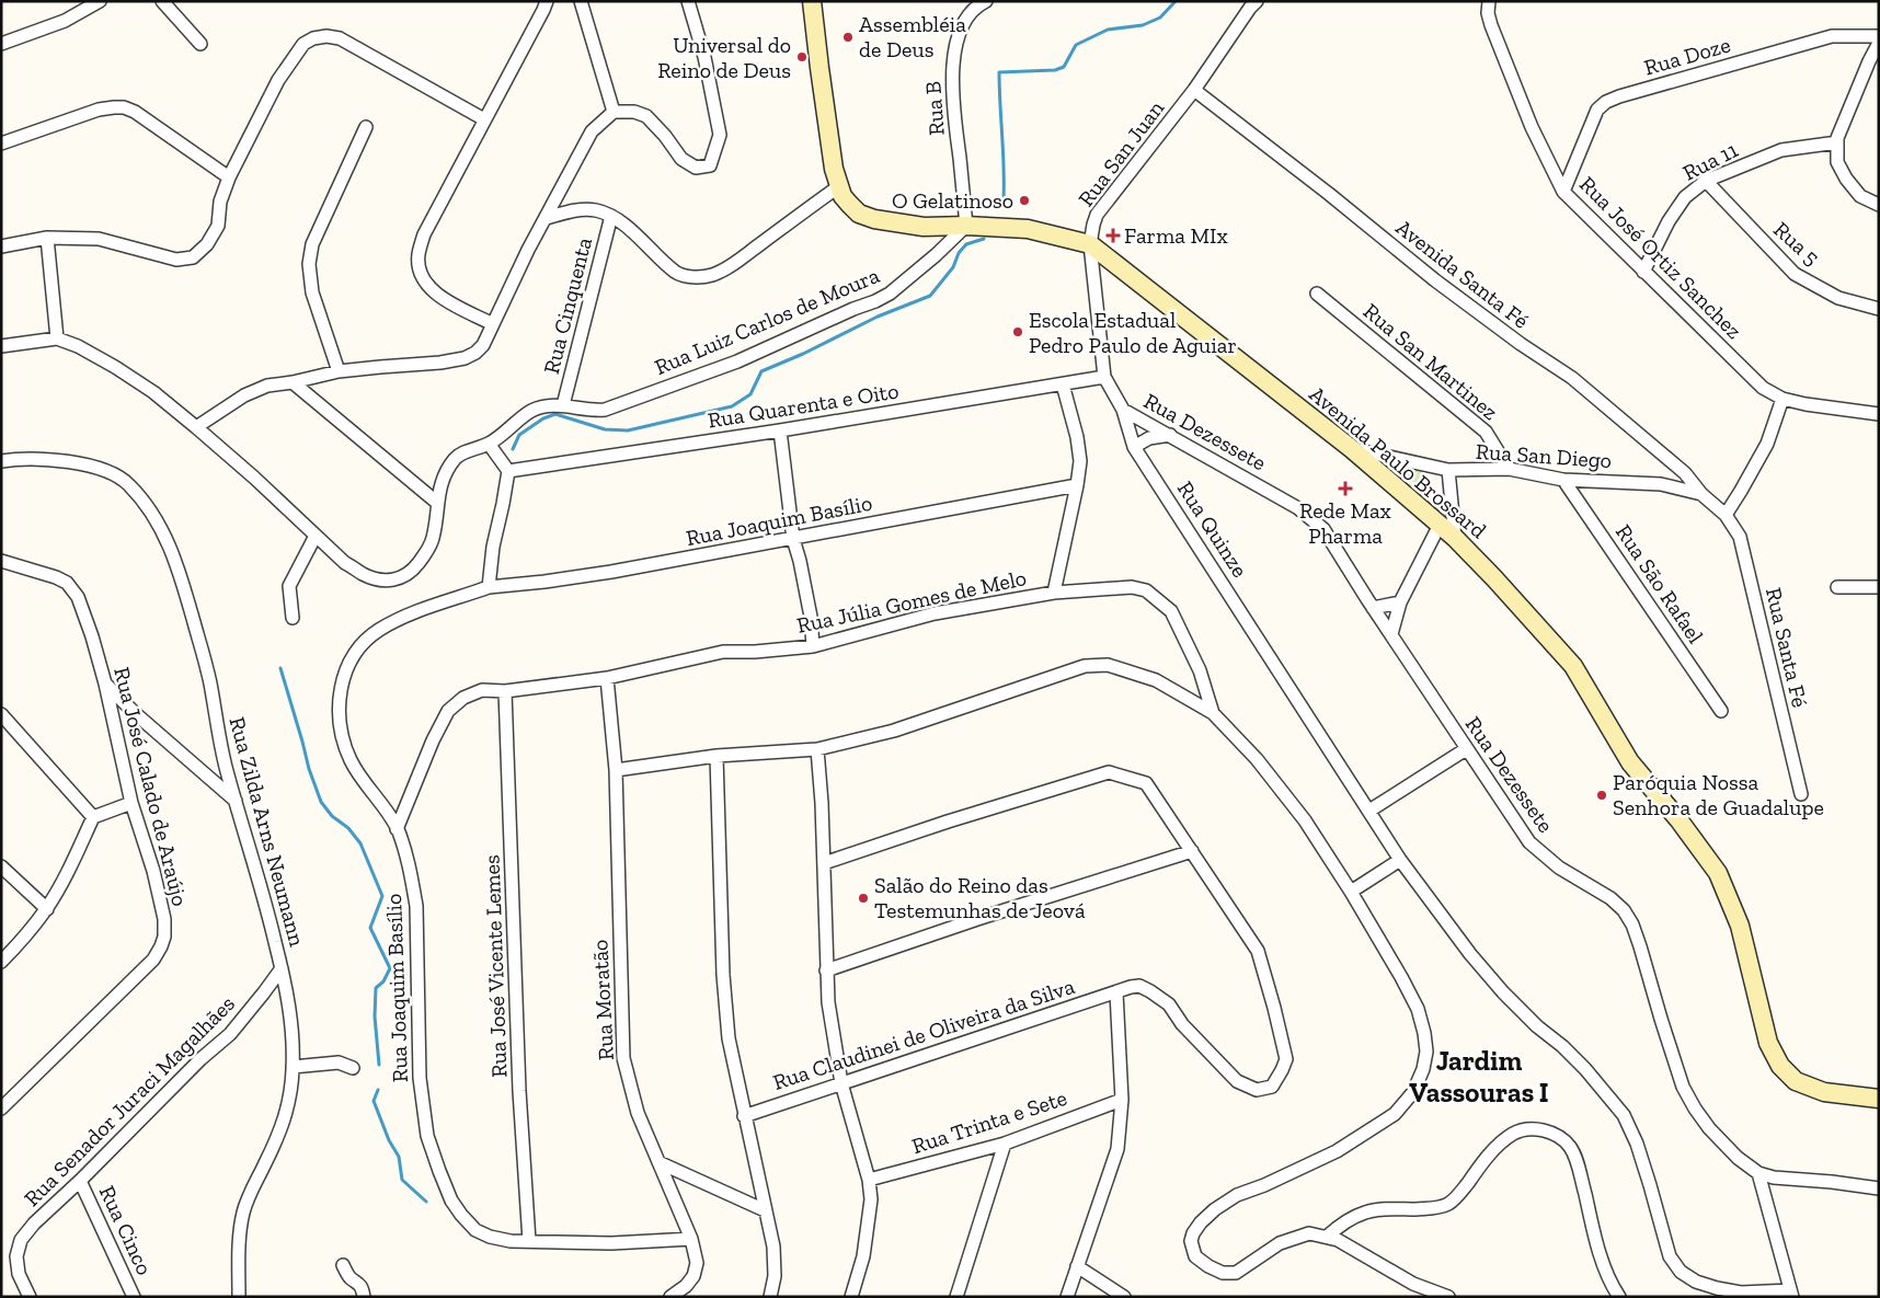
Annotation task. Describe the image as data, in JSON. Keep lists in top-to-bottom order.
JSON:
{
  "streets": {
    "main road": ["Avenida Paulo Brossard"],
    "street": [
      "Rua Doze",
      "Rua B",
      "Rua San Juan",
      "Rua 11",
      "Rua 5",
      "Rua José Ortiz Sanchez",
      "Avenida Santa Fé",
      "Rua Cinquenta",
      "Rua Luiz Carlos de Moura",
      "Rua San Martinez",
      "Rua Quarenta e Oito",
      "Rua Dezessete",
      "Rua San Diego",
      "Rua Joaquim Basílio",
      "Rua Quinze",
      "Rua São Rafael",
      "Rua Júlia Gomes de Melo",
      "Rua Santa Fé",
      "Rua José Calado de Araújo",
      "Rua Zilda Arns Neumann",
      "Rua José Vicente Lemes",
      "Rua Moratão",
      "Rua Claudinei de Oliveira da Silva",
      "Rua Senador Juraci Magalhães",
      "Rua Trinta e Sete",
      "Rua Cinco"
    ]
  },
  "crossings": [
    ["Rua Doze", "Rua José Ortiz Sanchez"],
    ["Rua B", "Rua Luiz Carlos de Moura"],
    ["Rua B", "Avenida Paulo Brossard"],
    ["Rua San Juan", "Avenida Santa Fé"],
    ["Rua San Juan", "Avenida Paulo Brossard"],
    ["Rua San Juan", "Rua Quinze"],
    ["Rua 11", "Rua 5"],
    ["Rua 11", "Rua José Ortiz Sanchez"],
    ["Avenida Santa Fé", "Rua San Diego"],
    ["Rua Cinquenta", "Rua Luiz Carlos de Moura"],
    ["Rua Luiz Carlos de Moura", "Avenida Paulo Brossard"],
    ["Rua San Martinez", "Rua San Diego"],
    ["Rua Quarenta e Oito", "Rua Quinze"],
    ["Rua Dezessete", "Rua Quinze"],
    ["Rua San Diego", "Avenida Paulo Brossard"],
    ["Rua San Diego", "Rua São Rafael"],
    ["Rua San Diego", "Rua Santa Fé"],
    ["Avenida Paulo Brossard", "Rua Quinze"],
    ["Rua Joaquim Basílio", "Rua Júlia Gomes de Melo"],
    ["Rua Joaquim Basílio", "Rua José Vicente Lemes"],
    ["Rua Joaquim Basílio", "Rua Moratão"],
    ["Rua Júlia Gomes de Melo", "Rua José Vicente Lemes"],
    ["Rua Júlia Gomes de Melo", "Rua Moratão"],
    ["Rua Zilda Arns Neumann", "Rua Senador Juraci Magalhães"],
    ["Rua Senador Juraci Magalhães", "Rua Cinco"]
  ],
  "districts": ["Jardim Vassouras I"],
  "places": {
    "other": [
      "Assembléia de Deus",
      "Universal do Reino de Deus",
      "O Gelatinoso",
      "Escola Estadual Pedro Paulo de Aguiar",
      "Paróquia Nossa Senhora de Guadalupe",
      "Salão do Reino das Testemunhas de Jeová"
    ],
    "health": ["Farma MIx", "Rede Max Pharma"]
  }
}
